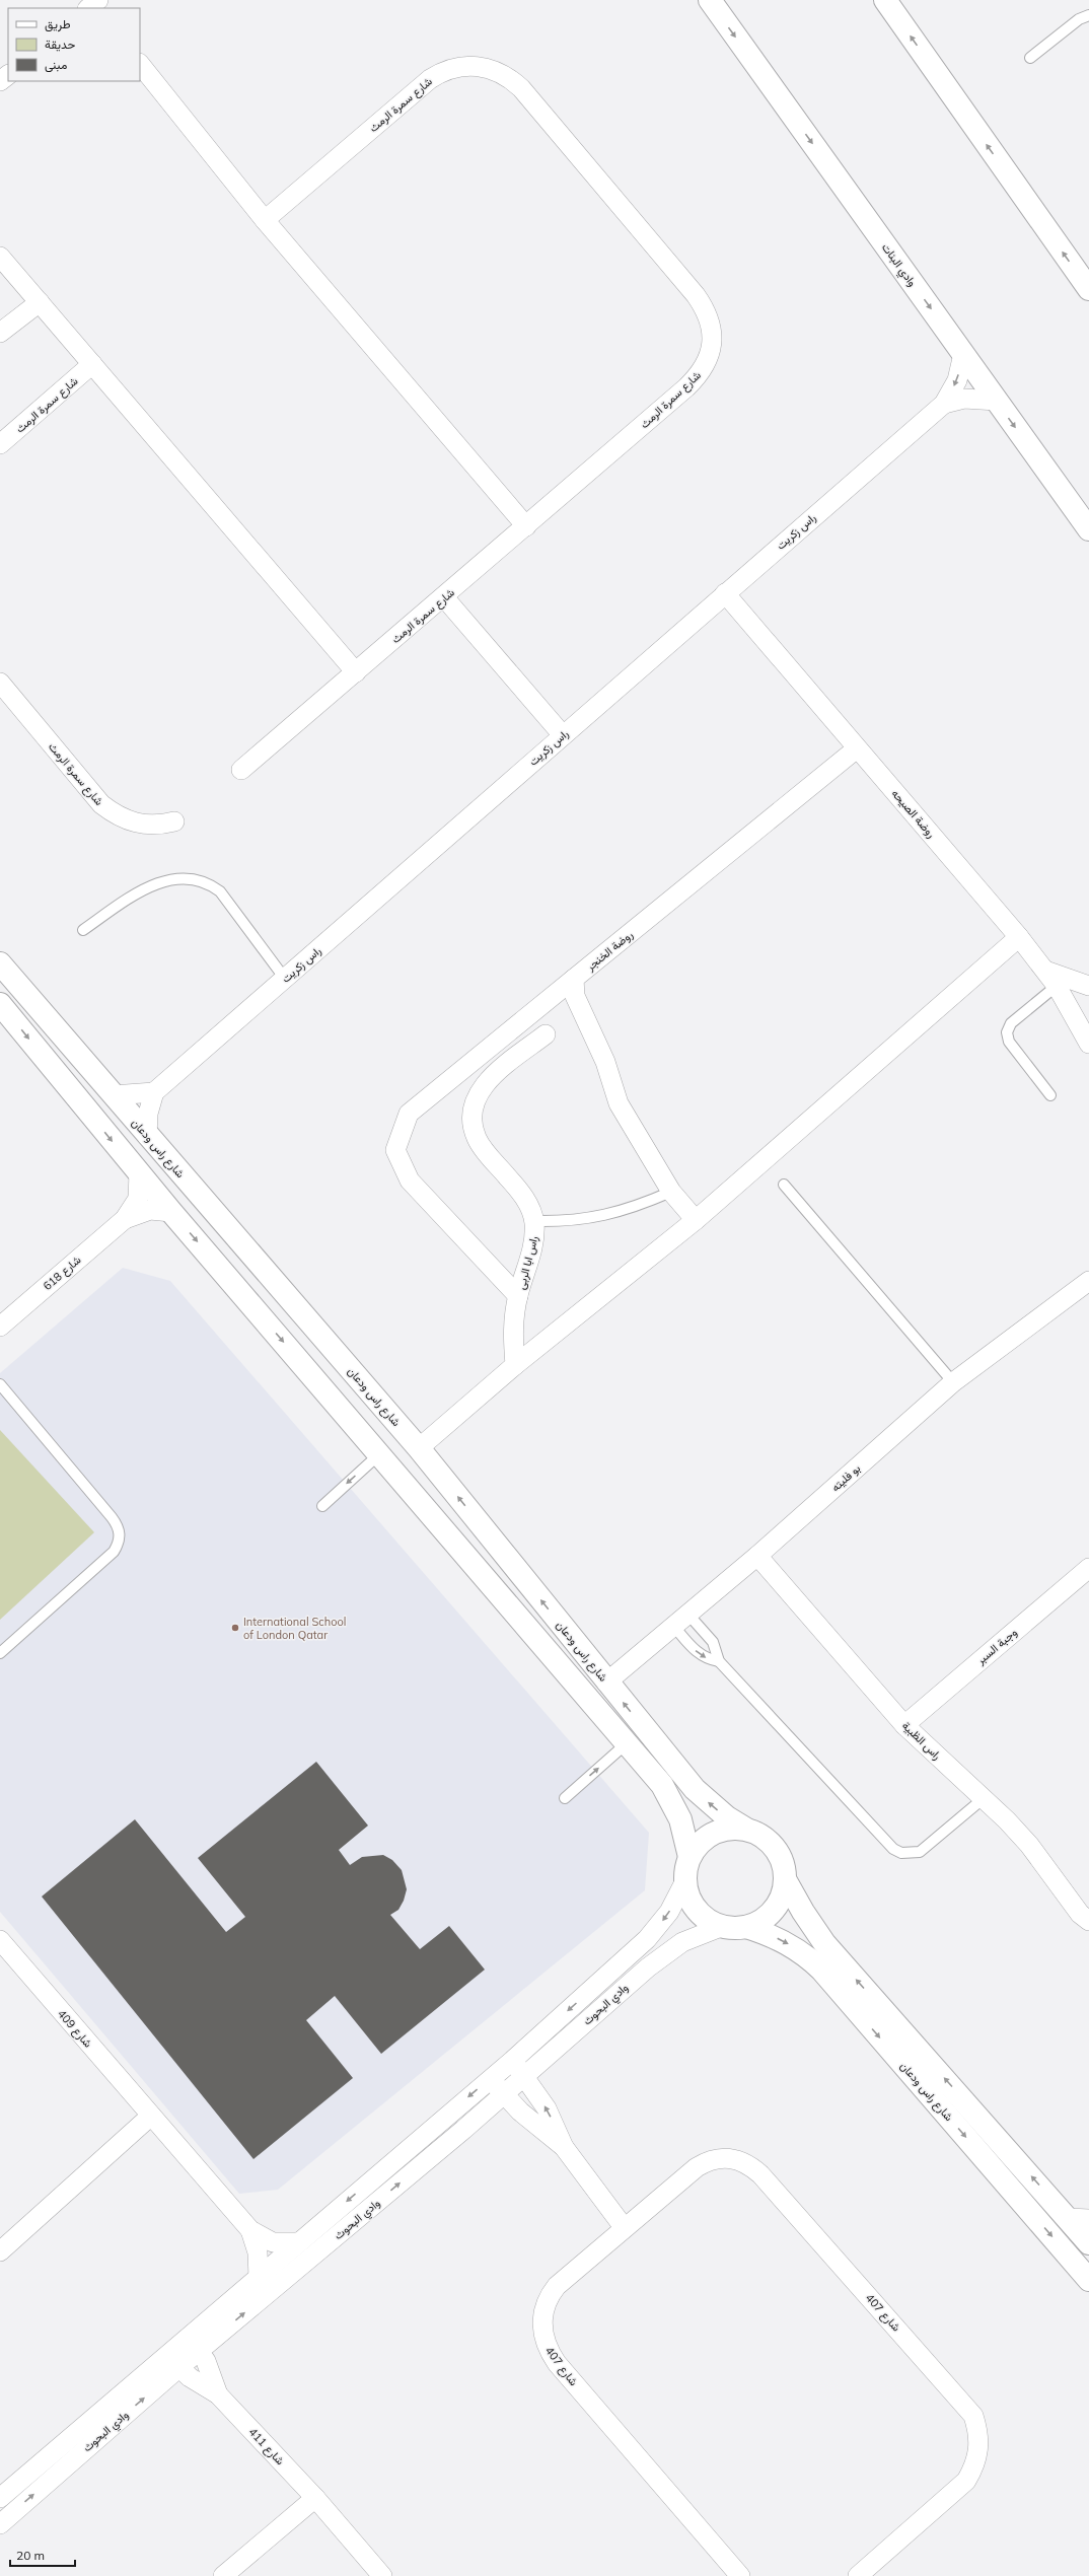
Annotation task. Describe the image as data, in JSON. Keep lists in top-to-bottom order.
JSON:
{
  "streets": {
    "street": [
      "شارع سمرة الرمث",
      "وادي البنات",
      "راس زكريت",
      "روضة الصيحه",
      "روضة الخنجر",
      "شارع راس ودعان",
      "راس ابا الربى",
      "شارع 618",
      "بو فليته",
      "وجبة السبر",
      "راس الظبية",
      "وادي البحوث",
      "شارع 409",
      "شارع 407",
      "شارع 411"
    ]
  },
  "crossings": [
    ["وادي البنات", "راس زكريت"],
    ["راس زكريت", "روضة الصيحه"],
    ["روضة الصيحه", "روضة الخنجر"],
    ["روضة الخنجر", "راس ابا الربى"],
    ["شارع راس ودعان", "بو فليته"],
    ["شارع راس ودعان", "وادي البحوث"],
    ["بو فليته", "راس الظبية"],
    ["وجبة السبر", "راس الظبية"],
    ["وادي البحوث", "شارع 409"],
    ["وادي البحوث", "شارع 411"]
  ],
  "places": ["International School of London Qatar"],
  "legend": ["طريق", "حديقة", "مبنى"],
  "scale_bar": "20 m"
}
